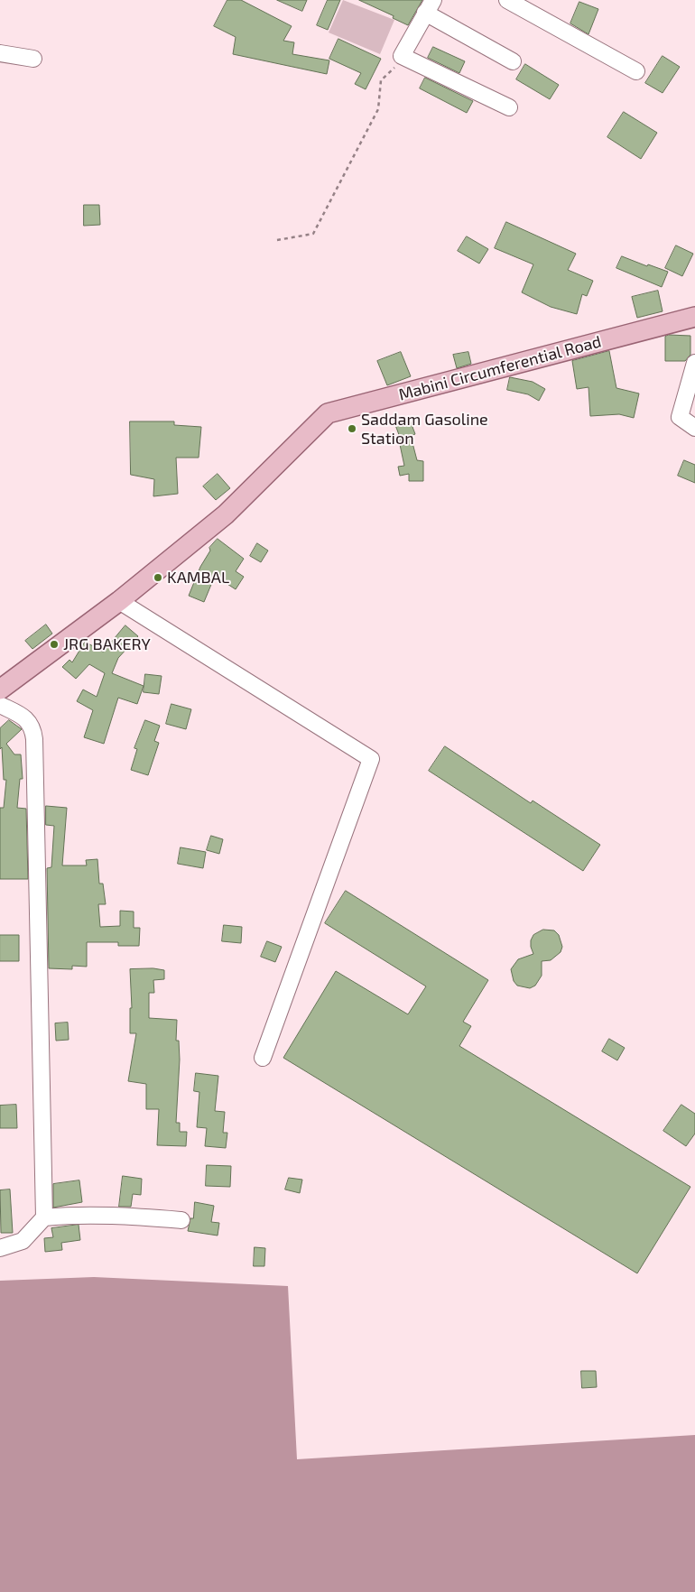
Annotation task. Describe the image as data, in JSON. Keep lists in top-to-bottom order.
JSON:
{
  "streets": {
    "main road": ["Mabini Circumferential Road"]
  },
  "places": ["Saddam Gasoline Station", "KAMBAL", "JRG BAKERY"]
}
